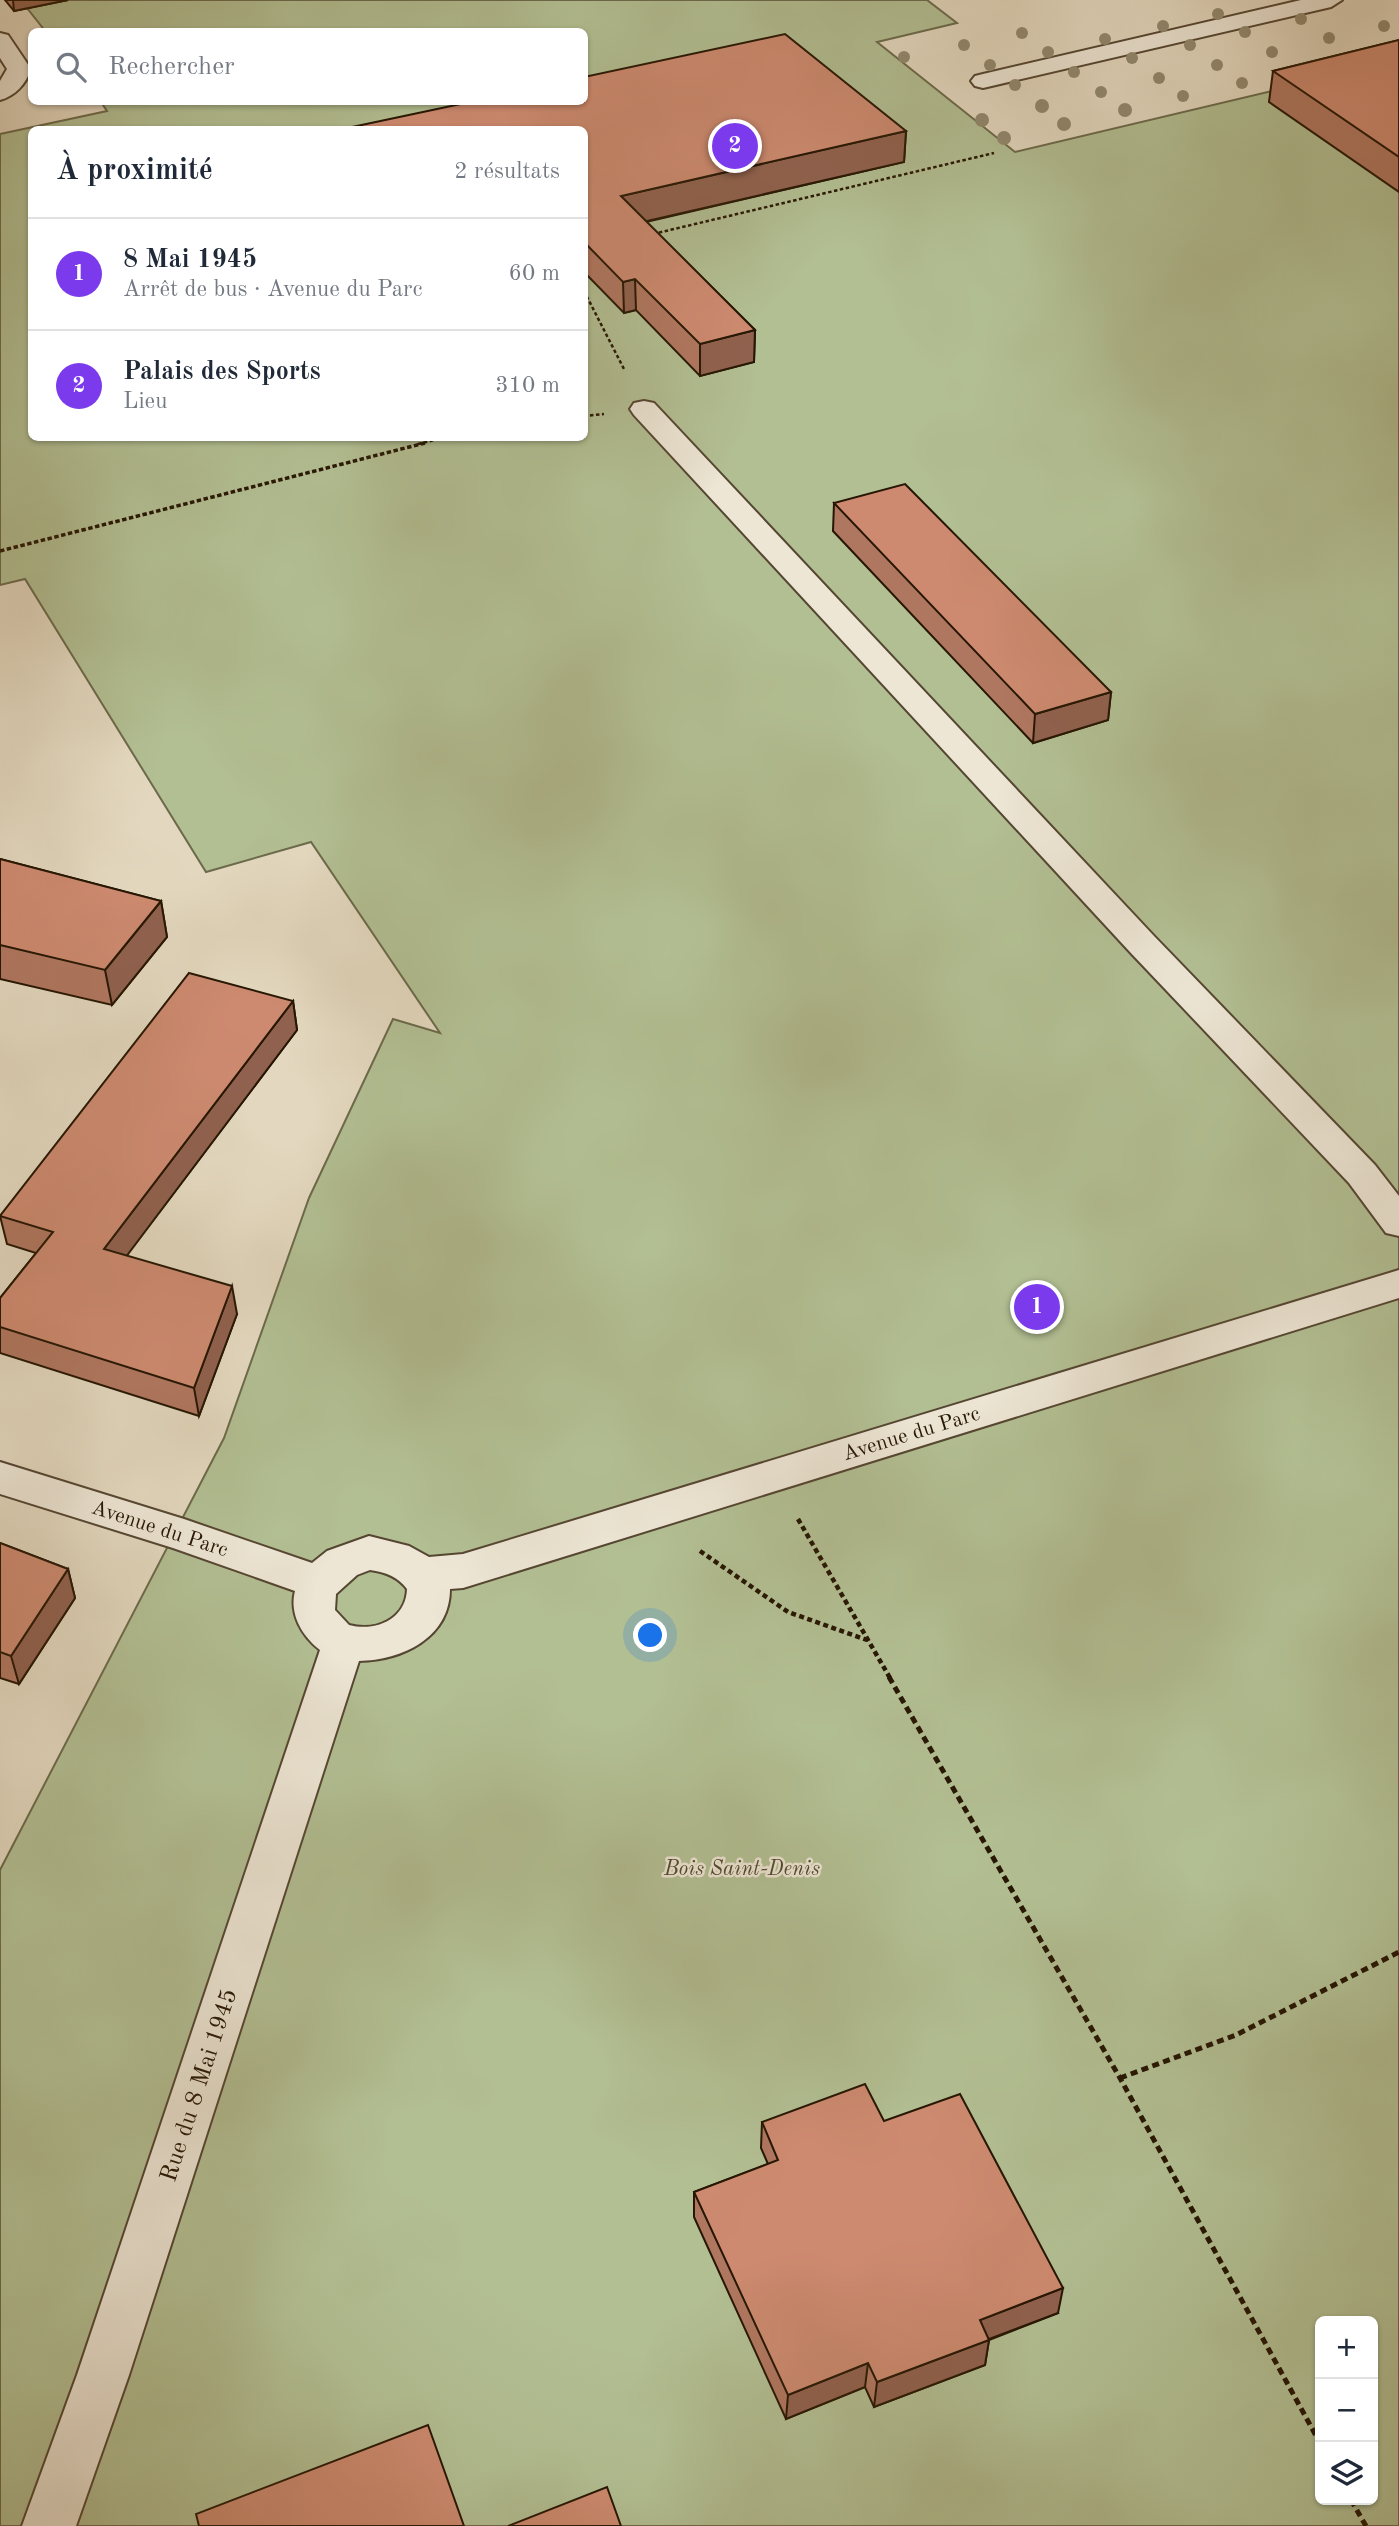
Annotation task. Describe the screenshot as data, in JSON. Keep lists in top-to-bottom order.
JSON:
{
  "streets": {
    "street": ["Avenue du Parc", "Rue du 8 Mai 1945"]
  },
  "crossings": [
    ["Avenue du Parc", "Rue du 8 Mai 1945"]
  ],
  "parks": ["Bois Saint-Denis"],
  "page": {
    "search": "Rechercher",
    "pins": ["2", "1"],
    "heading": ["À proximité", "2 résultats"],
    "list": [
      {
        "mark": "1",
        "name": "8 Mai 1945",
        "note": "Arrêt de bus · Avenue du Parc",
        "value": "60 m"
      },
      {
        "mark": "2",
        "name": "Palais des Sports",
        "note": "Lieu",
        "value": "310 m"
      }
    ],
    "map_buttons": ["+", "−"]
  }
}
